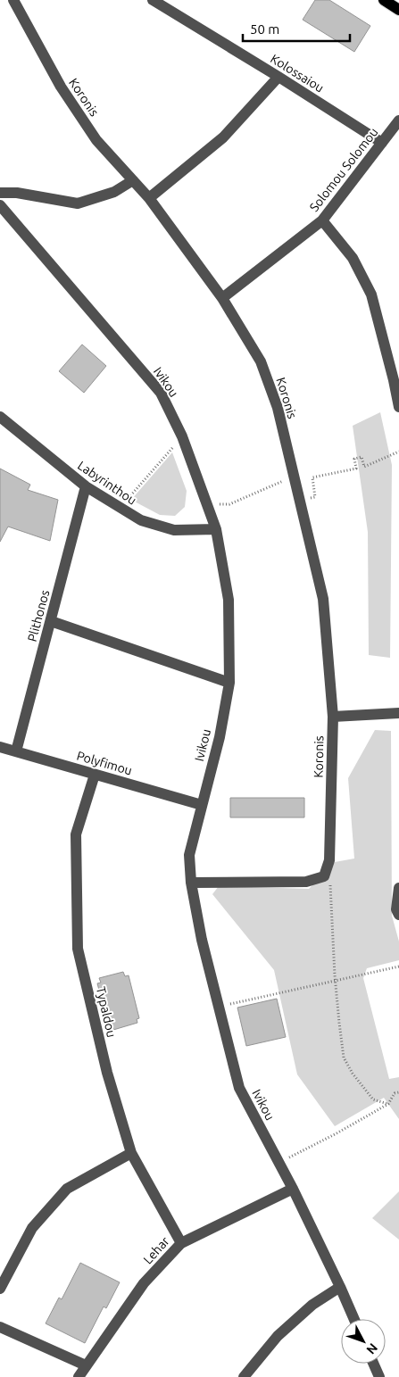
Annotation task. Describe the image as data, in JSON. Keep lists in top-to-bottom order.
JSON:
{
  "streets": {
    "street": [
      "Kolossaiou",
      "Koronis",
      "Solomou Solomou",
      "Ivikou",
      "Labyrinthou",
      "Plithonos",
      "Polyfimou",
      "Typaldou",
      "Lehar"
    ]
  },
  "crossings": [
    ["Kolossaiou", "Solomou Solomou"],
    ["Koronis", "Solomou Solomou"],
    ["Ivikou", "Labyrinthou"],
    ["Ivikou", "Polyfimou"],
    ["Ivikou", "Lehar"],
    ["Labyrinthou", "Plithonos"],
    ["Plithonos", "Polyfimou"],
    ["Polyfimou", "Typaldou"],
    ["Typaldou", "Lehar"]
  ],
  "scale_bar": "50 m",
  "north": "bottom right"
}
